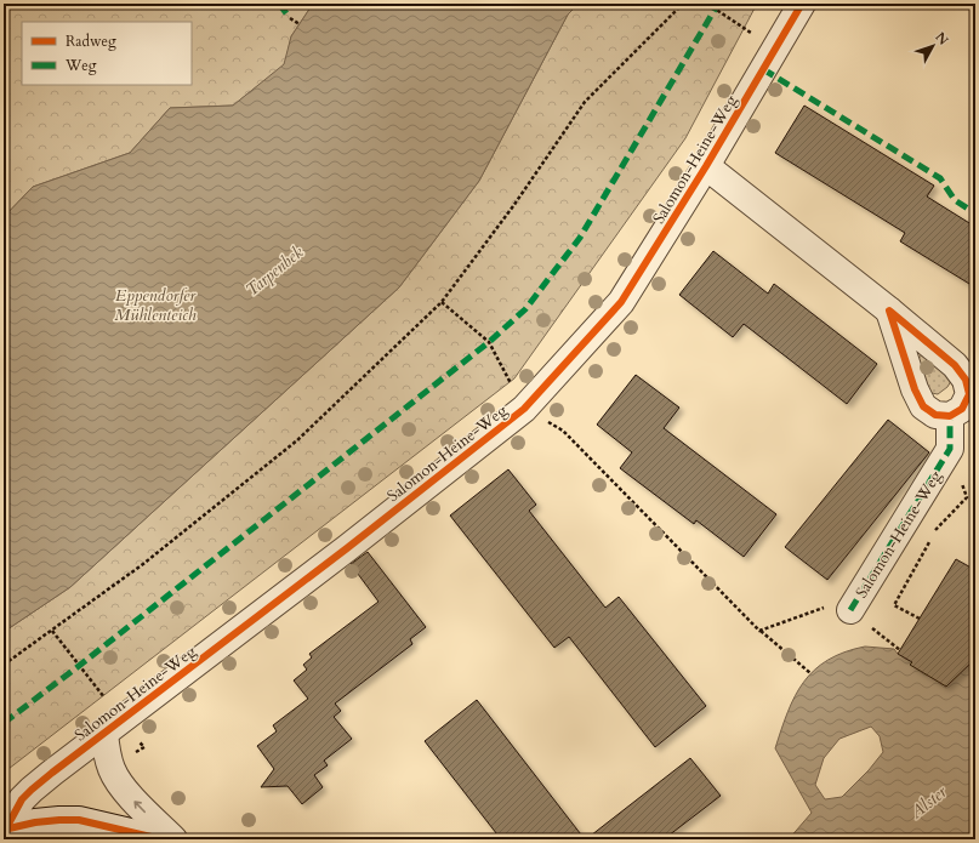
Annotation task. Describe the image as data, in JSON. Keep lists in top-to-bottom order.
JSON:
{
  "streets": {
    "street": ["Salomon-Heine-Weg"]
  },
  "water": ["Tarpenbek", "Eppendorfer Mühlenteich", "Alster"],
  "legend": ["Radweg", "Weg"],
  "north": "top right"
}
